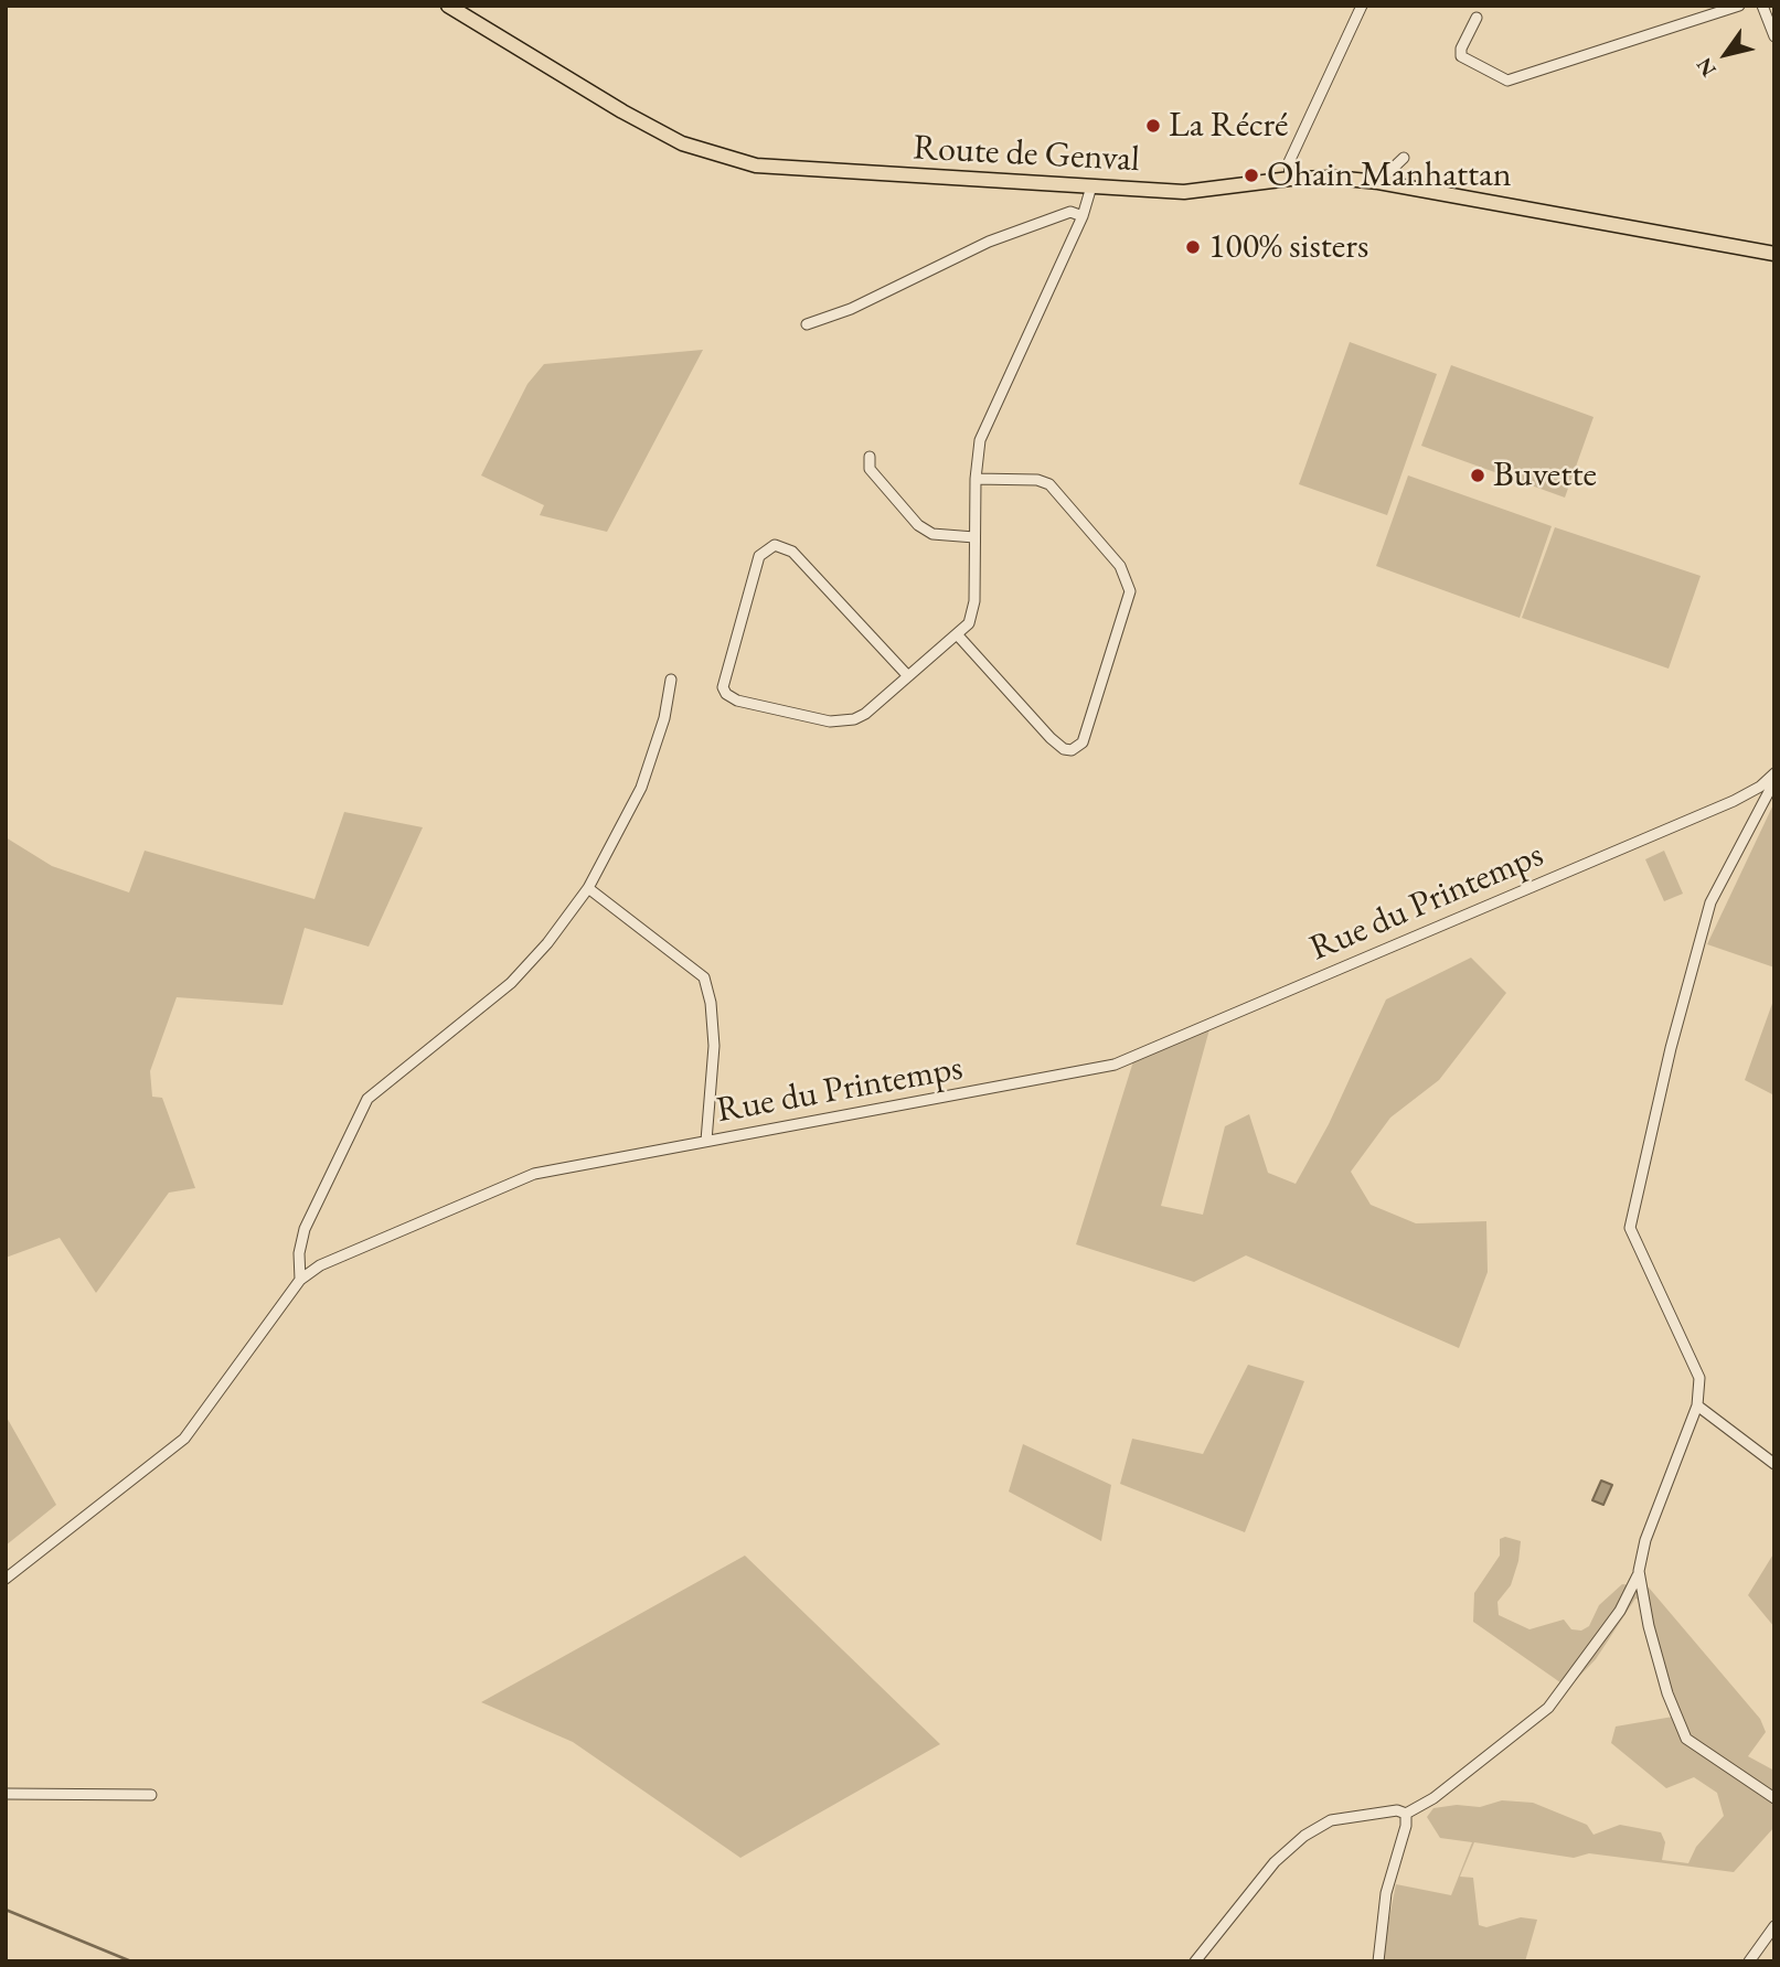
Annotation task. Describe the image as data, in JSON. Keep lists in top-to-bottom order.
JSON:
{
  "streets": {
    "main road": ["Route de Genval"],
    "street": ["Rue du Printemps"]
  },
  "places": [
    "La Récré",
    "Ohain Manhattan",
    "100% sisters",
    "Buvette"
  ],
  "north": "bottom left"
}
